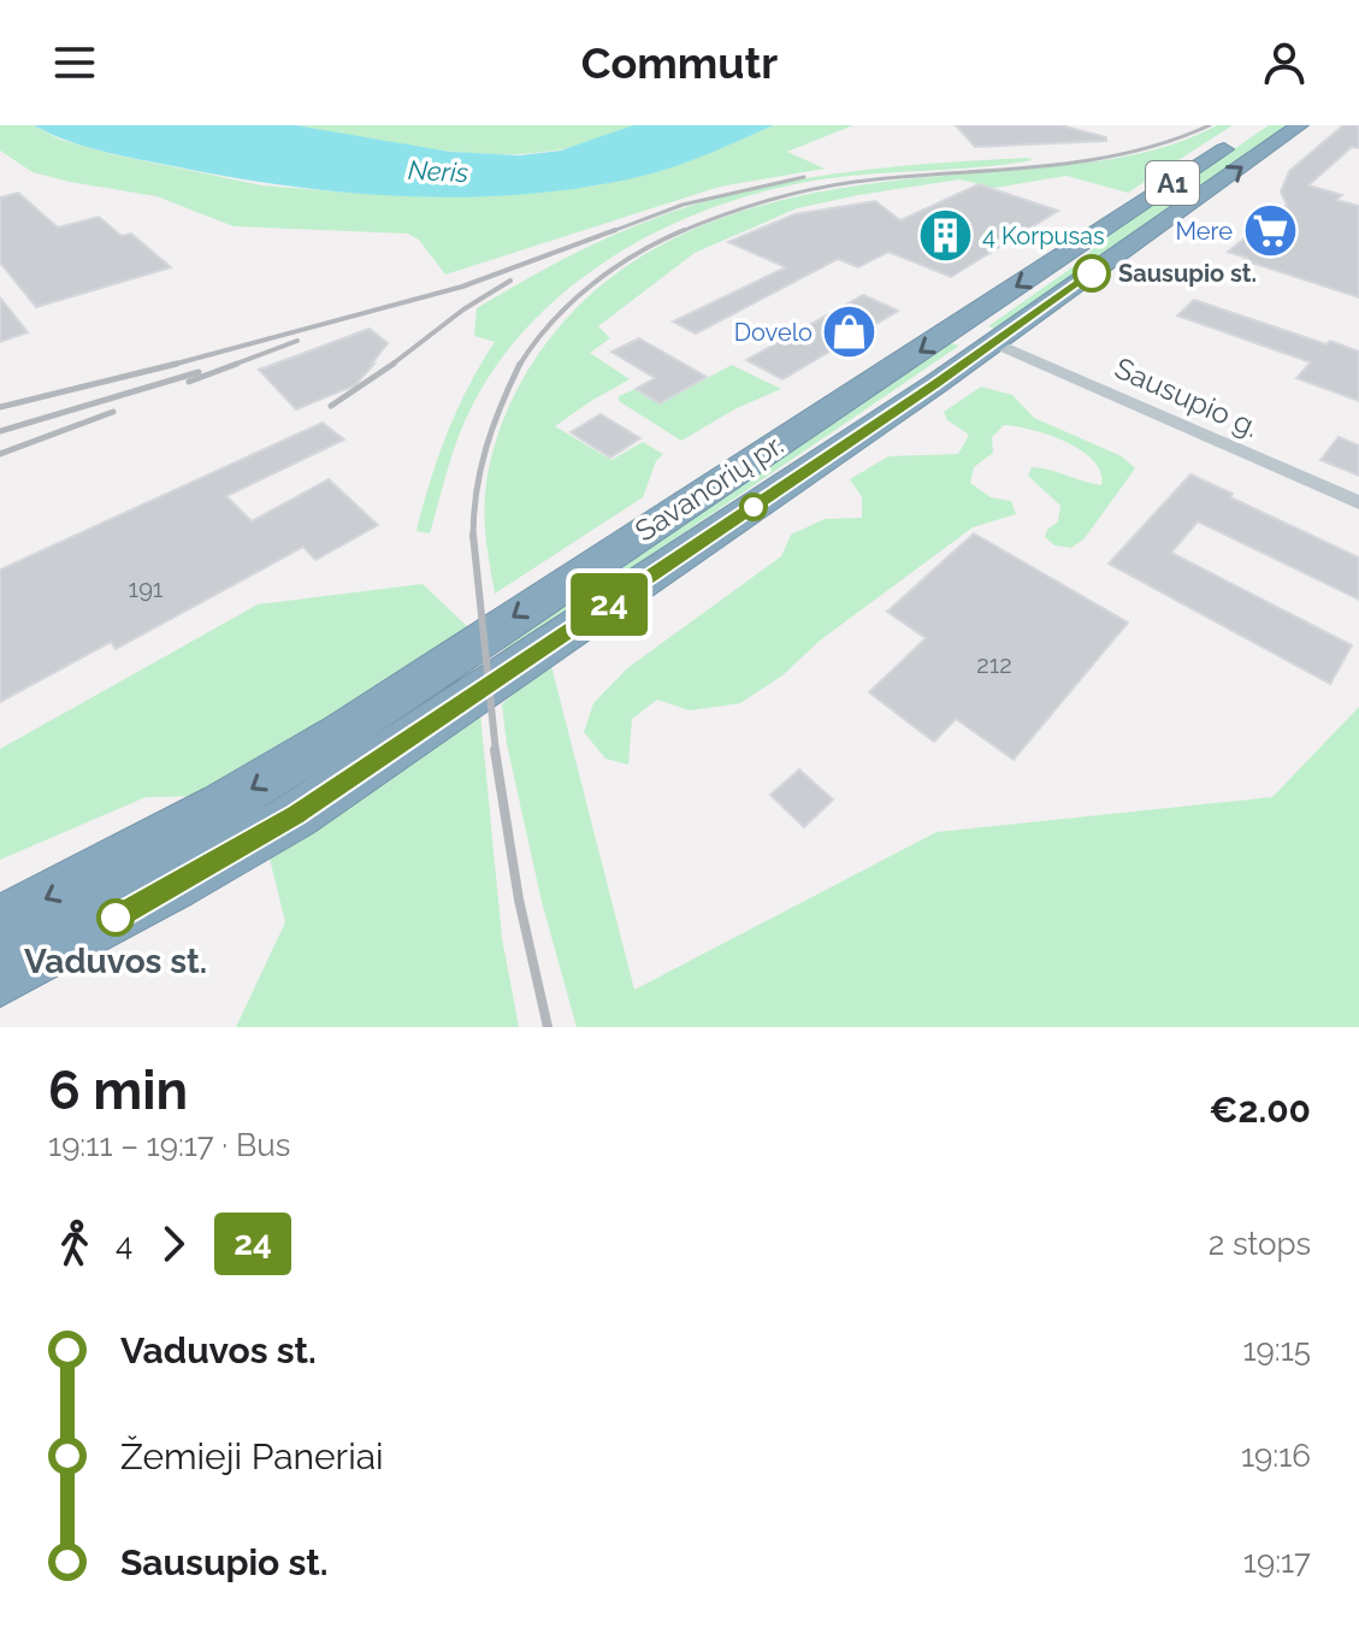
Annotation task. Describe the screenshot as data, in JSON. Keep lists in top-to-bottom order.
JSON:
{
  "streets": {
    "highway": ["A1", "Savanorių pr."],
    "street": ["Sausupio g."]
  },
  "crossings": [
    ["Sausupio g.", "Savanorių pr."]
  ],
  "water": ["Neris"],
  "places": {
    "supermarket": ["Mere"],
    "building": ["4 Korpusas"],
    "other": ["Sausupio st.", "Vaduvos st."],
    "shop": ["Dovelo"]
  },
  "lines": ["bus line 24"],
  "house_numbers": ["191", "212"],
  "page": {
    "header": "Commutr",
    "on_map": "24",
    "heading": ["6 min", "19:11 – 19:17 · Bus", "€2.00"],
    "legs": ["4", "24", "2 stops"],
    "list": [
      {
        "name": "Vaduvos st.",
        "value": "19:15"
      },
      {
        "name": "Žemieji Paneriai",
        "value": "19:16"
      },
      {
        "name": "Sausupio st.",
        "value": "19:17"
      }
    ]
  }
}
